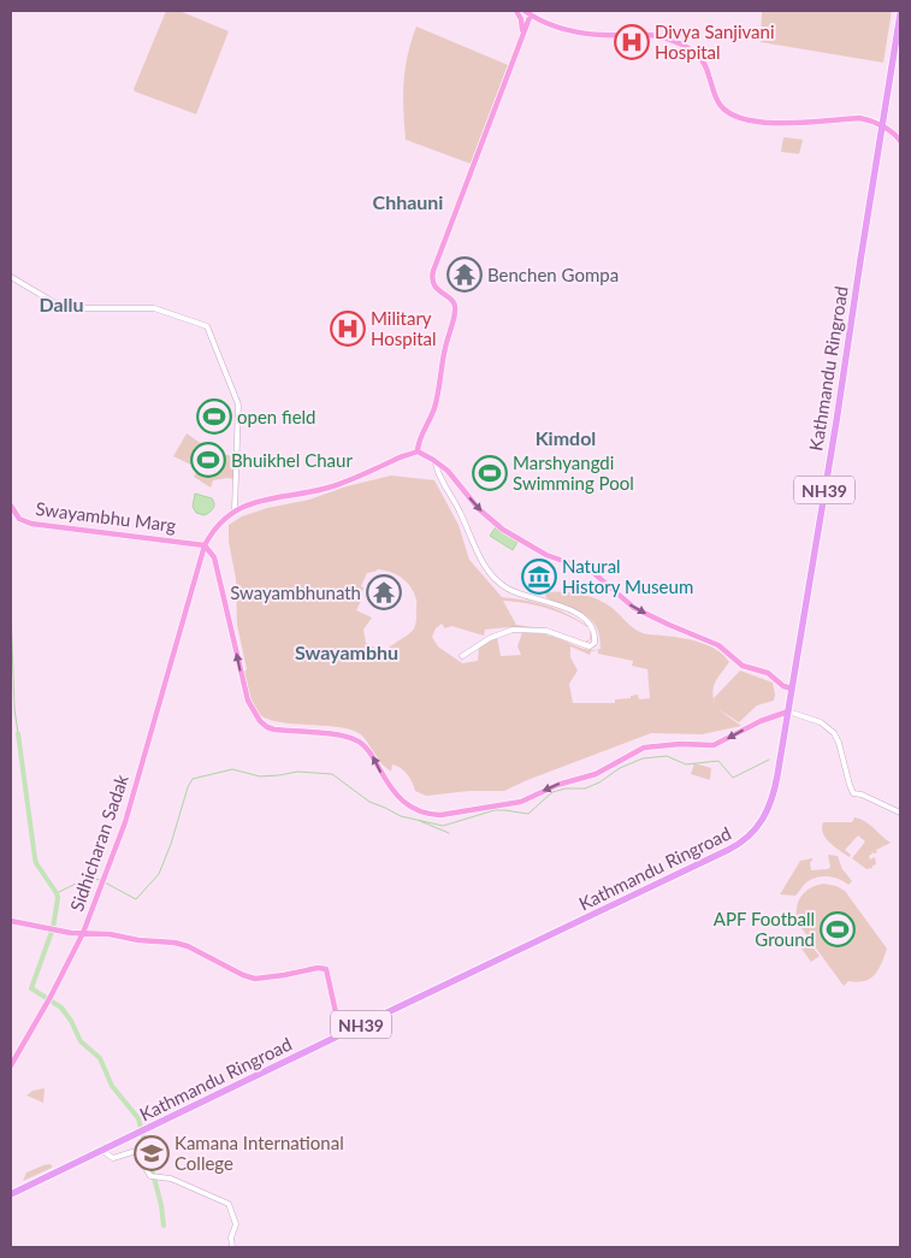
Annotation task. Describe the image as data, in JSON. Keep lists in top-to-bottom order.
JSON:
{
  "streets": {
    "highway": ["Kathmandu Ringroad", "NH39"],
    "main road": ["Swayambhu Marg", "Sidhicharan Sadak"]
  },
  "crossings": [
    ["Swayambhu Marg", "Sidhicharan Sadak"]
  ],
  "districts": [
    "Chhauni",
    "Dallu",
    "Kimdol",
    "Swayambhu"
  ],
  "places": {
    "hospital": ["Divya Sanjivani Hospital", "Military Hospital"],
    "temple": ["Benchen Gompa", "Swayambhunath"],
    "sports": [
      "open field",
      "Bhuikhel Chaur",
      "Marshyangdi Swimming Pool",
      "APF Football Ground"
    ],
    "museum": ["Natural History Museum"],
    "school or university": ["Kamana International College"]
  }
}
